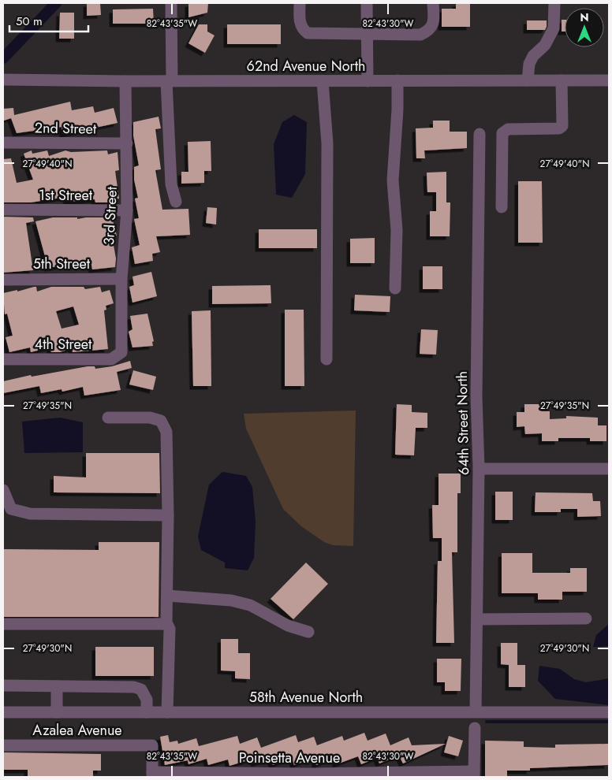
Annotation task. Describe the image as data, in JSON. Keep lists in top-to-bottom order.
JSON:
{
  "streets": {
    "street": [
      "62nd Avenue North",
      "2nd Street",
      "1st Street",
      "3rd Street",
      "5th Street",
      "4th Street",
      "64th Street North",
      "58th Avenue North",
      "Azalea Avenue",
      "Poinsetta Avenue"
    ]
  },
  "crossings": [
    ["62nd Avenue North", "3rd Street"],
    ["2nd Street", "3rd Street"],
    ["1st Street", "3rd Street"],
    ["3rd Street", "5th Street"],
    ["3rd Street", "4th Street"],
    ["64th Street North", "58th Avenue North"],
    ["Azalea Avenue", "Poinsetta Avenue"]
  ],
  "scale_bar": "50 m",
  "north": "top",
  "coordinates": [
    "82°43'35\"W",
    "82°43'30\"W",
    "27°49'40\"N",
    "27°49'35\"N",
    "27°49'30\"N"
  ]
}
